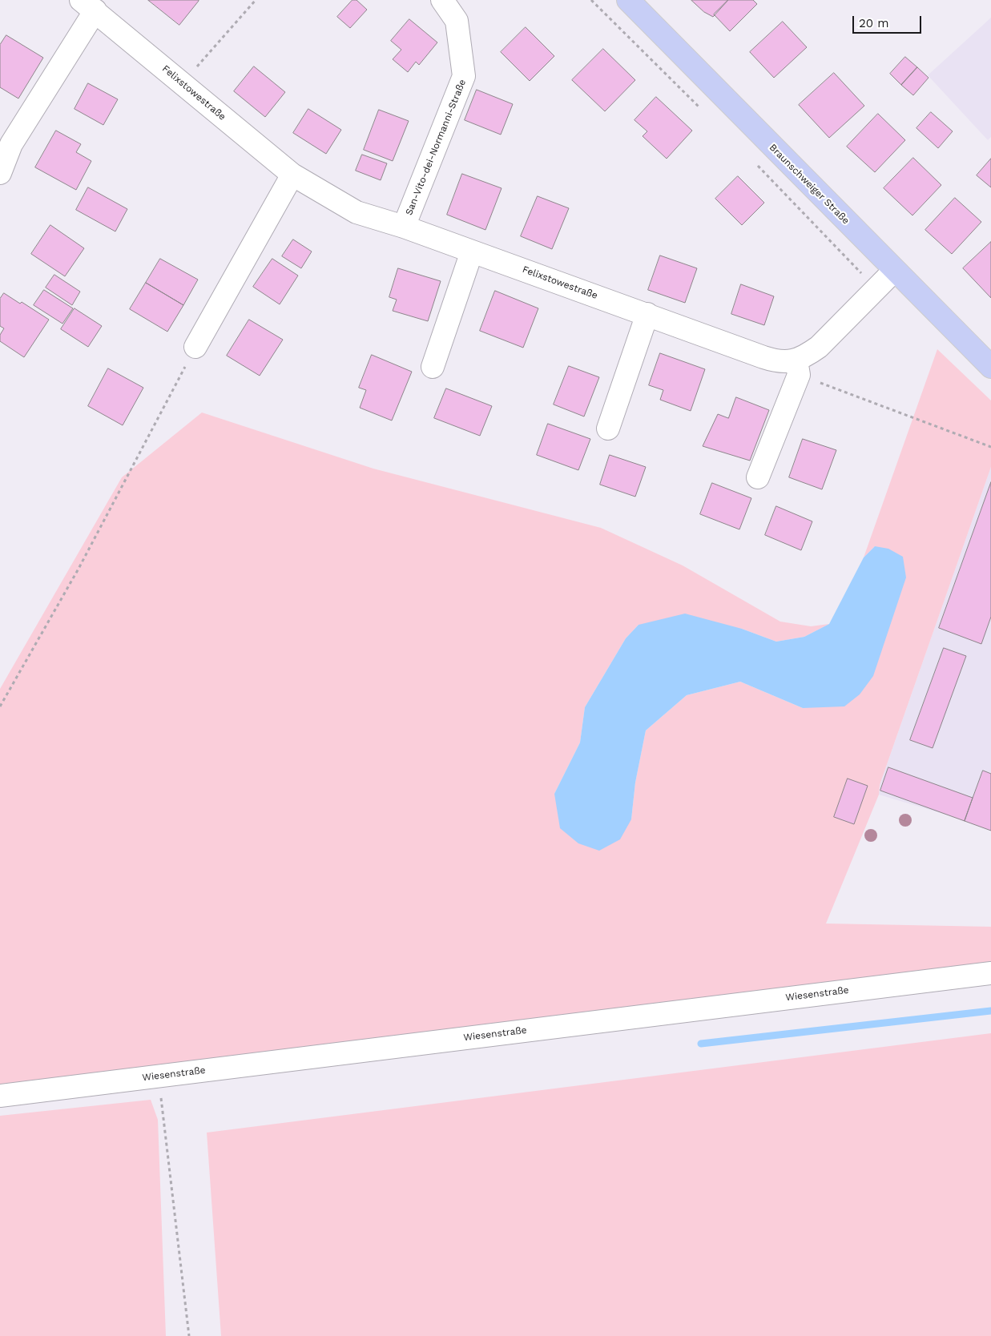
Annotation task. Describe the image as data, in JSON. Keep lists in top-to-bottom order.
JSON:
{
  "streets": {
    "main road": ["Braunschweiger Straße"],
    "street": ["Felixstowestraße", "San-Vito-dei-Normanni-Straße", "Wiesenstraße"]
  },
  "crossings": [
    ["Felixstowestraße", "San-Vito-dei-Normanni-Straße"]
  ],
  "scale_bar": "20 m"
}
